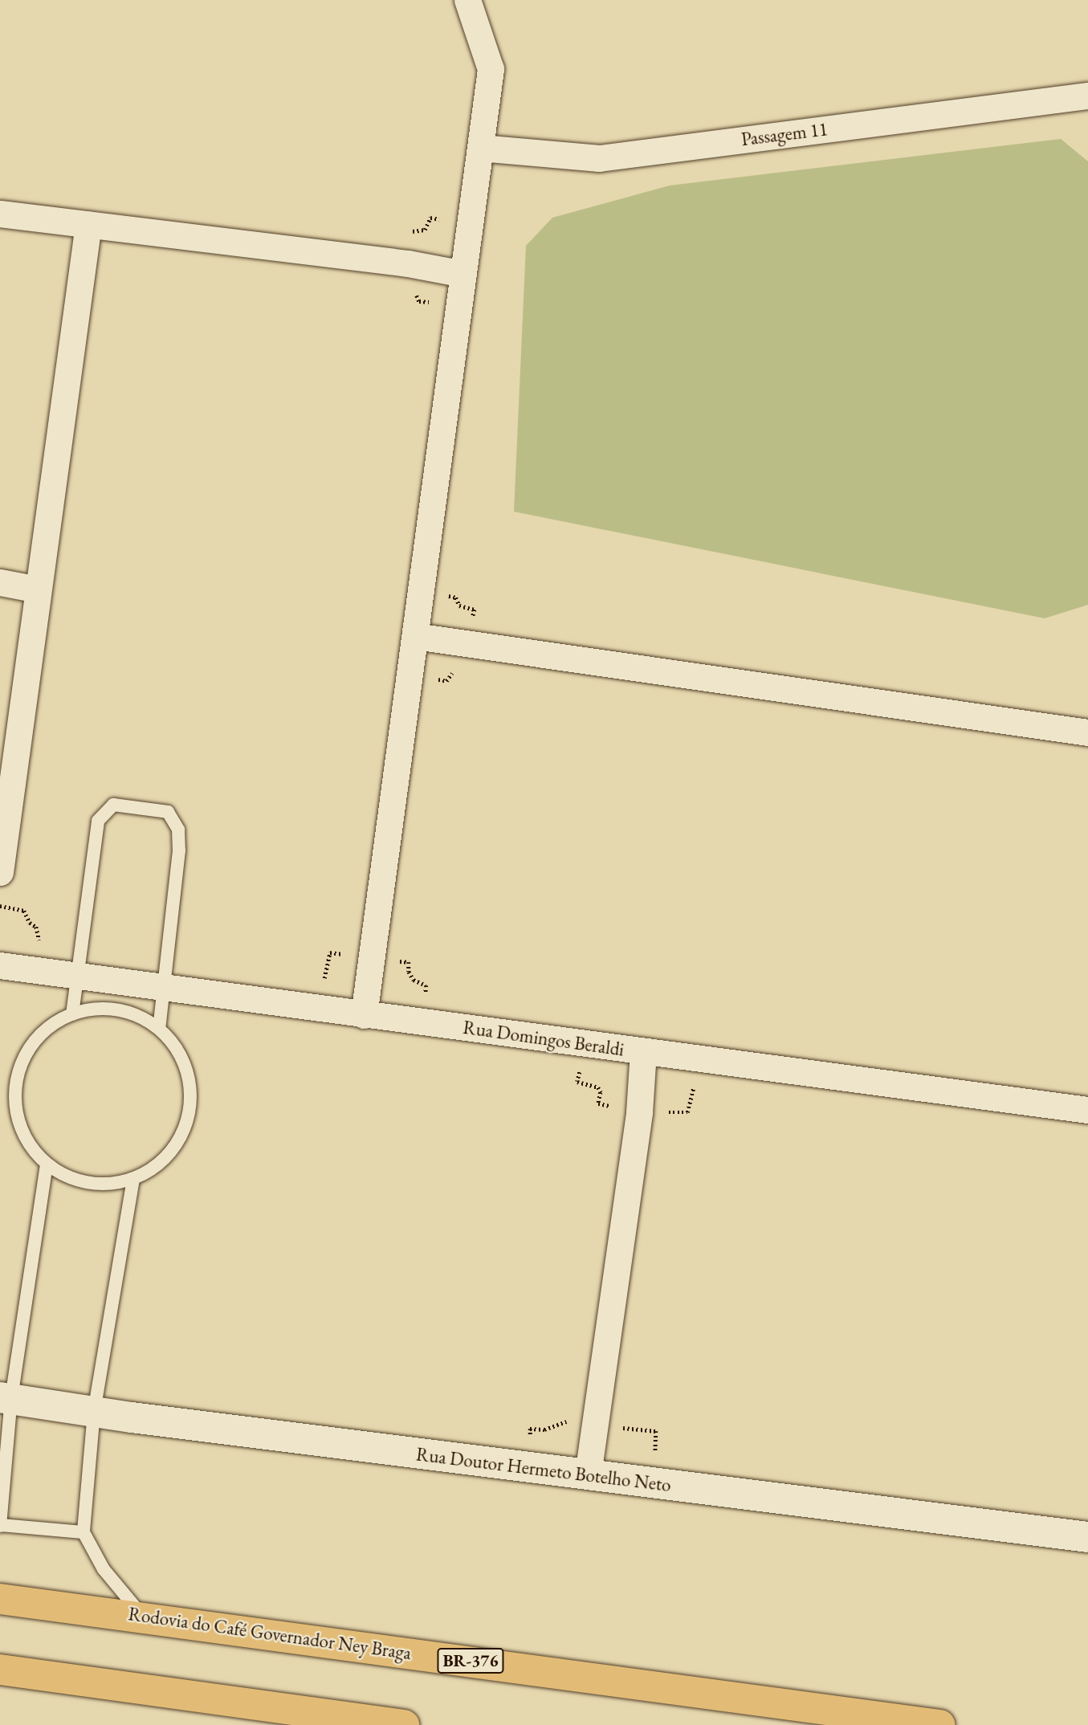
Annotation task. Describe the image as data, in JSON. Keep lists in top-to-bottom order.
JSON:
{
  "streets": {
    "highway": ["Rodovia do Café Governador Ney Braga", "BR-376"],
    "street": ["Passagem 11", "Rua Domingos Beraldi", "Rua Doutor Hermeto Botelho Neto"]
  }
}
